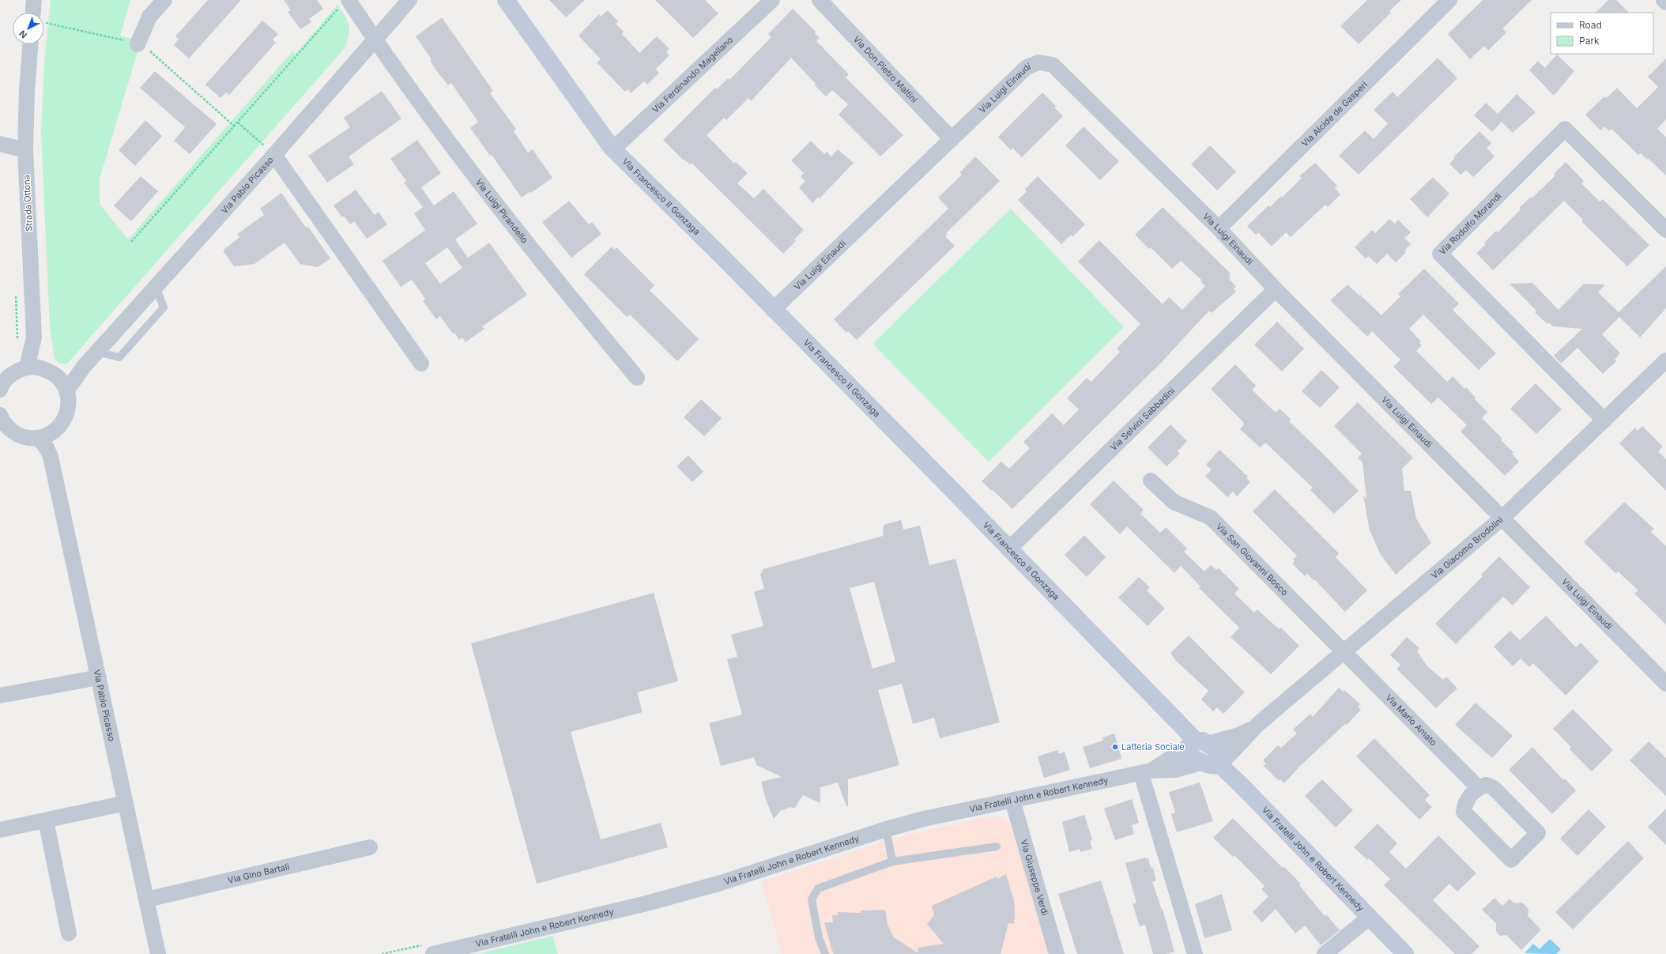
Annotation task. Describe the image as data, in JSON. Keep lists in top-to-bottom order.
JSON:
{
  "streets": {
    "street": [
      "Via Don Pietro Maltini",
      "Via Ferdinando Magellano",
      "Via Luigi Einaudi",
      "Via Alcide de Gasperi",
      "Via Pablo Picasso",
      "Via Francesco II Gonzaga",
      "Strada Ottona",
      "Via Luigi Pirandello",
      "Via Rodolfo Morandi",
      "Via Selvini Sabbadini",
      "Via Giacomo Brodolini",
      "Via San Giovanni Bosco",
      "Via Mario Amato",
      "Via Fratelli John e Robert Kennedy",
      "Via Gino Bartali",
      "Via Giuseppe Verdi"
    ]
  },
  "crossings": [
    ["Via Don Pietro Maltini", "Via Luigi Einaudi"],
    ["Via Ferdinando Magellano", "Via Francesco II Gonzaga"],
    ["Via Luigi Einaudi", "Via Alcide de Gasperi"],
    ["Via Luigi Einaudi", "Via Francesco II Gonzaga"],
    ["Via Luigi Einaudi", "Via Selvini Sabbadini"],
    ["Via Luigi Einaudi", "Via Giacomo Brodolini"],
    ["Via Pablo Picasso", "Via Luigi Pirandello"],
    ["Via Pablo Picasso", "Via Gino Bartali"],
    ["Via Francesco II Gonzaga", "Via Selvini Sabbadini"],
    ["Via Francesco II Gonzaga", "Via Fratelli John e Robert Kennedy"],
    ["Via Rodolfo Morandi", "Via Giacomo Brodolini"],
    ["Via Giacomo Brodolini", "Via San Giovanni Bosco"],
    ["Via Giacomo Brodolini", "Via Mario Amato"],
    ["Via Giacomo Brodolini", "Via Fratelli John e Robert Kennedy"],
    ["Via San Giovanni Bosco", "Via Mario Amato"],
    ["Via Fratelli John e Robert Kennedy", "Via Giuseppe Verdi"]
  ],
  "places": ["Latteria Sociale"],
  "legend": ["Road", "Park"],
  "north": "bottom left"
}
